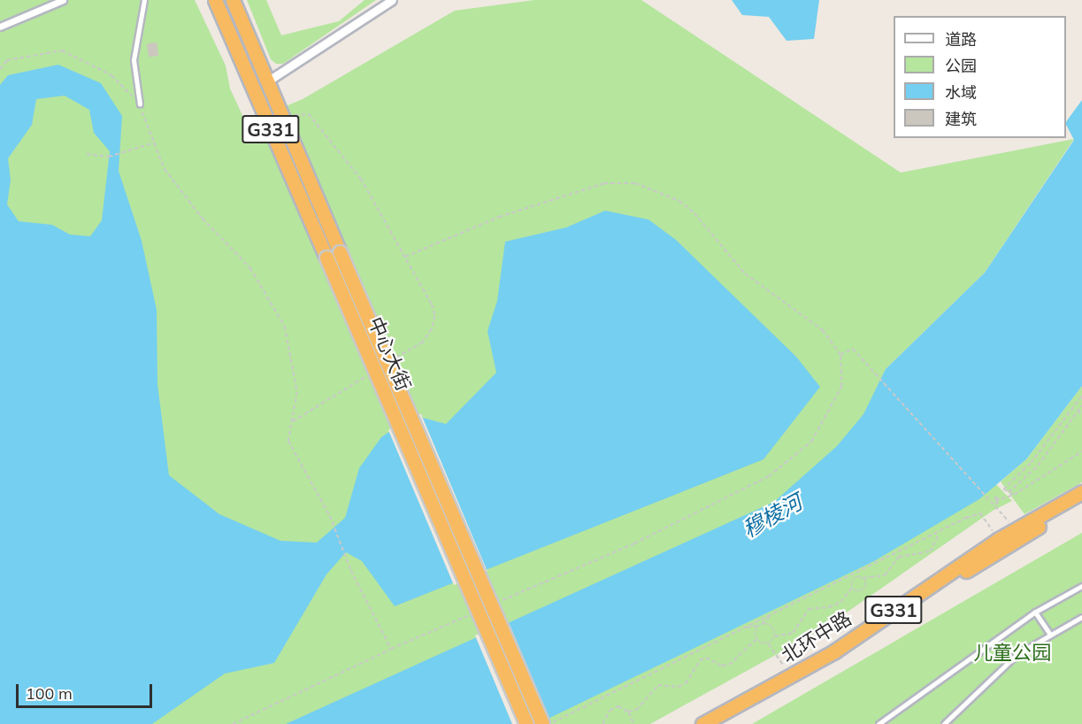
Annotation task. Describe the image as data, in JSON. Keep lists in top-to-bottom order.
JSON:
{
  "streets": {
    "highway": ["G331", "中心大街", "北环中路"]
  },
  "water": ["穆棱河"],
  "parks": ["儿童公园"],
  "legend": [
    "道路",
    "公园",
    "水域",
    "建筑"
  ],
  "scale_bar": "100 m"
}
